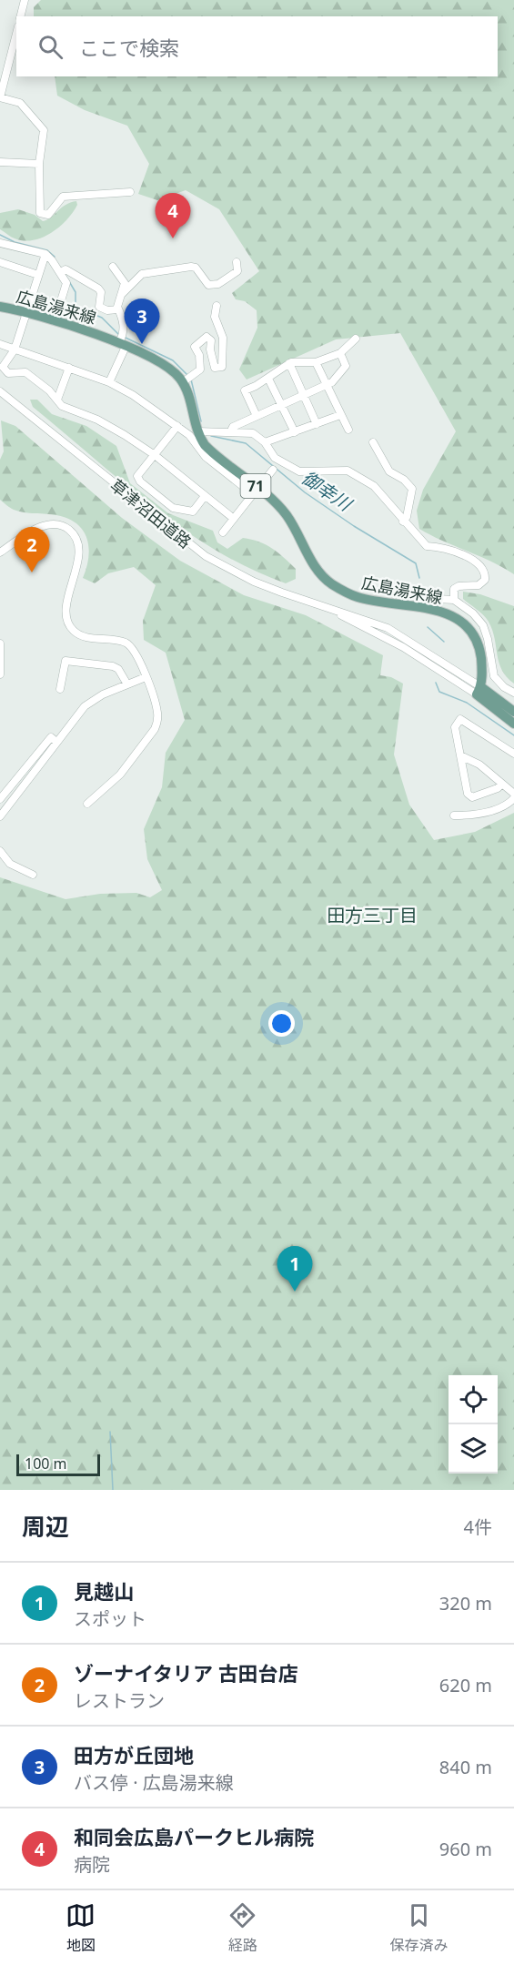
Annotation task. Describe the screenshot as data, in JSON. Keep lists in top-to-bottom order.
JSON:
{
  "streets": {
    "main road": ["広島湯来線", "71"],
    "street": ["草津沼田道路"]
  },
  "crossings": [
    ["広島湯来線", "草津沼田道路"]
  ],
  "districts": ["田方三丁目"],
  "water": ["御幸川"],
  "scale_bar": "100 m",
  "page": {
    "search": "ここで検索",
    "pins": [
      "4",
      "3",
      "2",
      "1"
    ],
    "scale": "100 m",
    "heading": ["周辺", "4件"],
    "list": [
      {
        "mark": "1",
        "name": "見越山",
        "note": "スポット",
        "value": "320 m"
      },
      {
        "mark": "2",
        "name": "ゾーナイタリア 古田台店",
        "note": "レストラン",
        "value": "620 m"
      },
      {
        "mark": "3",
        "name": "田方が丘団地",
        "note": "バス停 · 広島湯来線",
        "value": "840 m"
      },
      {
        "mark": "4",
        "name": "和同会広島パークヒル病院",
        "note": "病院",
        "value": "960 m"
      }
    ],
    "nav": ["地図", "経路", "保存済み"]
  }
}
